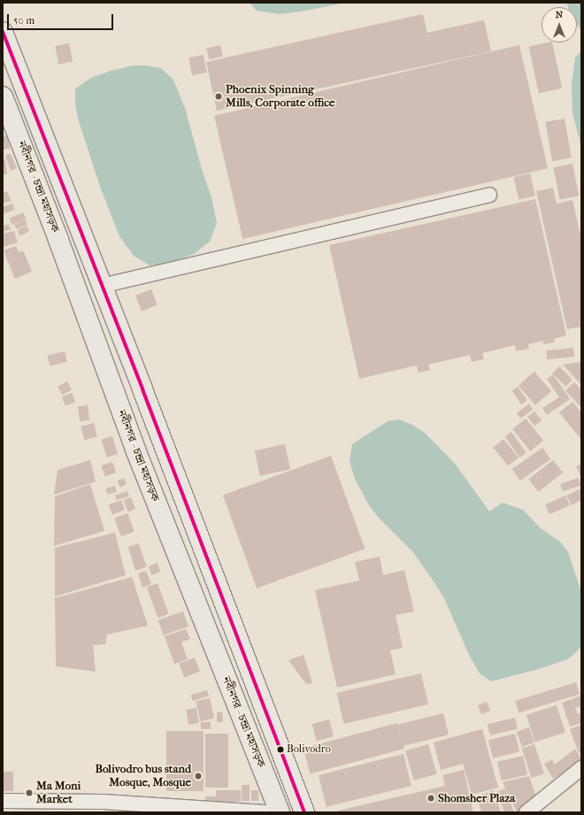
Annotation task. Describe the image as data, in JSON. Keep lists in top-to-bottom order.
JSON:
{
  "streets": {
    "highway": ["নবীনগর - চন্দ্রা মহাসড়ক"]
  },
  "places": [
    "Phoenix Spinning Mills, Corporate office",
    "Bolivodro",
    "Bolivodro bus stand Mosque, Mosque",
    "Ma Moni Market",
    "Shomsher Plaza"
  ],
  "scale_bar": "50 m",
  "north": "top"
}
